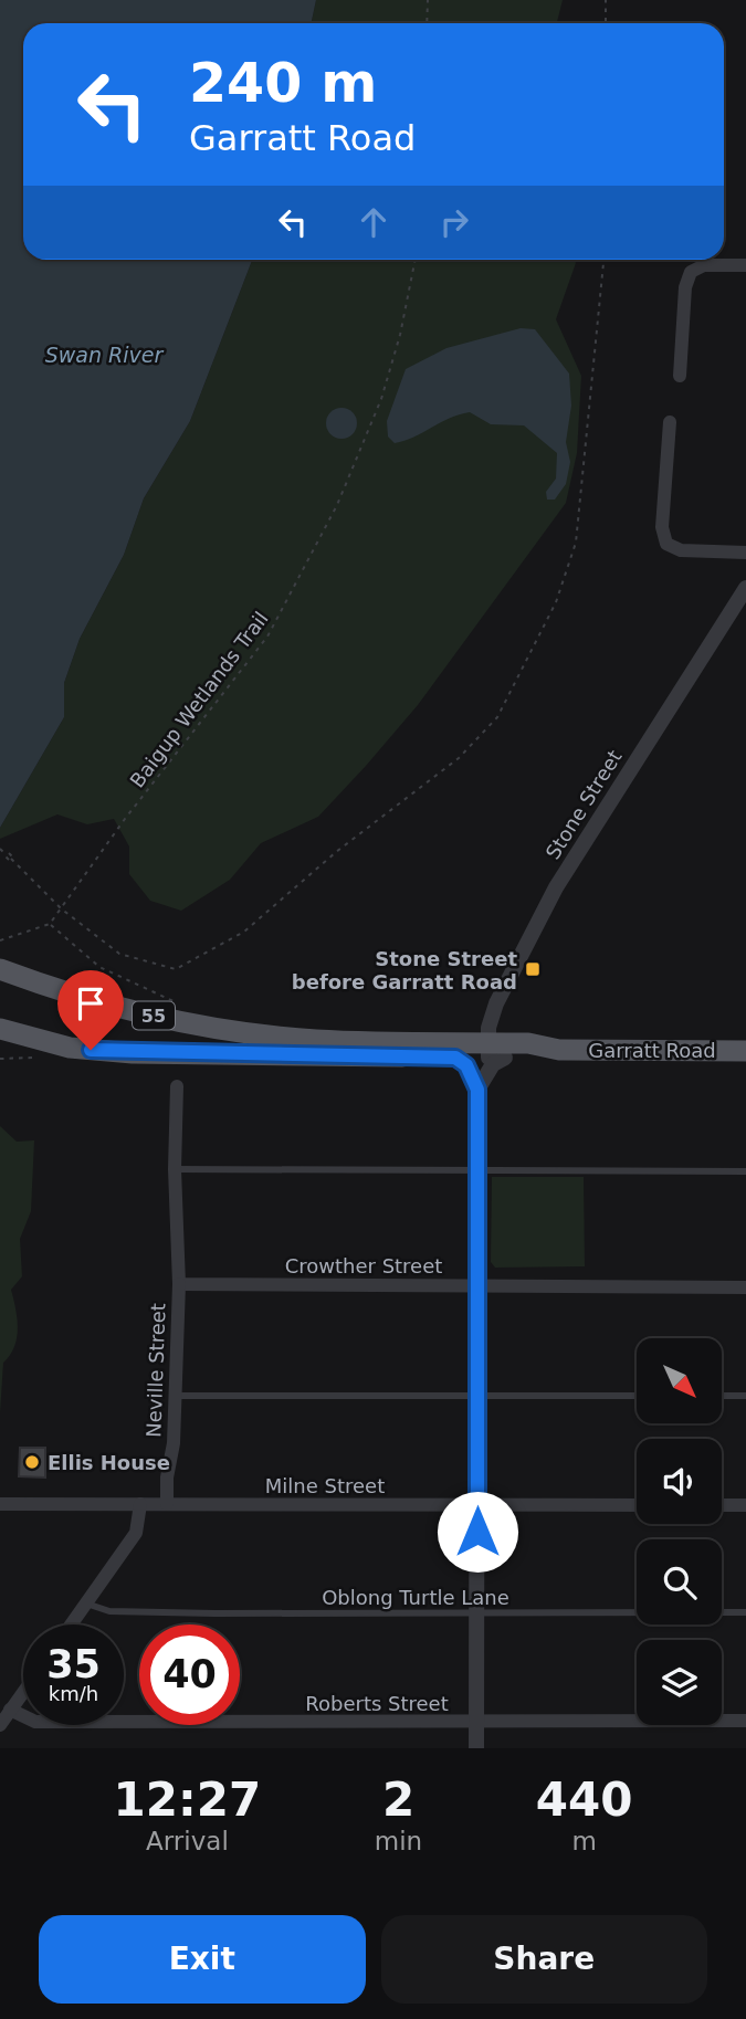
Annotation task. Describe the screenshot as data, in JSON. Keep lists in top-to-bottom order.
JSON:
{
  "streets": {
    "main road": ["55", "Garratt Road"],
    "street": [
      "Stone Street",
      "Crowther Street",
      "Neville Street",
      "Milne Street",
      "Roberts Street"
    ],
    "lane": ["Oblong Turtle Lane"],
    "path": ["Baigup Wetlands Trail"]
  },
  "crossings": [
    ["Stone Street", "Garratt Road"],
    ["Crowther Street", "Neville Street"],
    ["Neville Street", "Milne Street"]
  ],
  "water": ["Swan River"],
  "places": {
    "transit": ["Stone Street before Garratt Road"],
    "other": ["Ellis House"]
  },
  "north": "bottom right",
  "page": {
    "turn": ["240 m", "Garratt Road"],
    "speed": "35 km/h",
    "limit": "40",
    "eta": [
      "12:27",
      "Arrival",
      "2",
      "min",
      "440",
      "m"
    ],
    "buttons": ["Exit", "Share"]
  }
}
